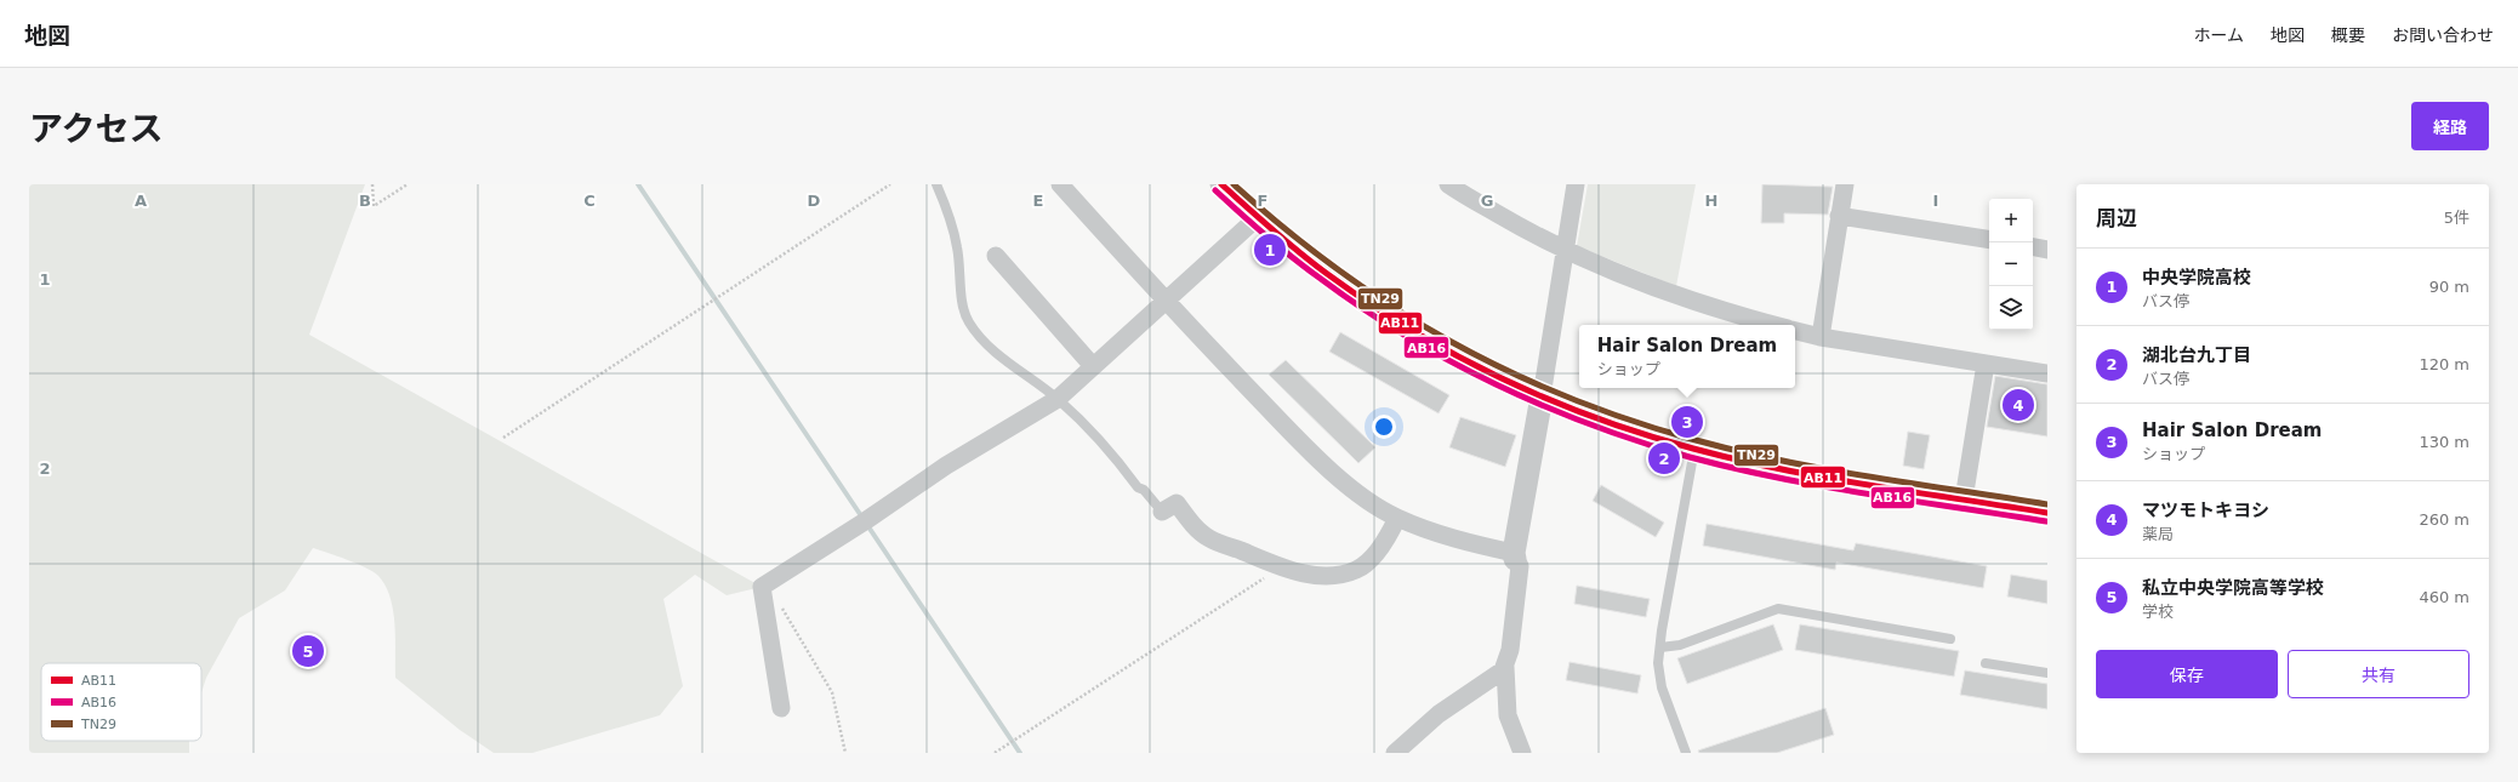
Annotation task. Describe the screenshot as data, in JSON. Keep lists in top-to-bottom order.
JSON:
{
  "lines": ["transit line AB11", "transit line TN29", "transit line AB16"],
  "legend": ["AB11", "AB16", "TN29"],
  "page": {
    "header": "地図",
    "nav": [
      "ホーム",
      "地図",
      "概要",
      "お問い合わせ"
    ],
    "title": "アクセス",
    "buttons": [
      "経路",
      ["保存", "共有"]
    ],
    "heading": ["周辺", "5件"],
    "map_buttons": ["+", "−"],
    "pins": [
      "1",
      "4",
      "3",
      "2",
      "5"
    ],
    "list": [
      {
        "mark": "1",
        "name": "中央学院高校",
        "note": "バス停",
        "value": "90 m"
      },
      {
        "mark": "2",
        "name": "湖北台九丁目",
        "note": "バス停",
        "value": "120 m"
      },
      {
        "mark": "3",
        "name": "Hair Salon Dream",
        "note": "ショップ",
        "value": "130 m"
      },
      {
        "mark": "4",
        "name": "マツモトキヨシ",
        "note": "薬局",
        "value": "260 m"
      },
      {
        "mark": "5",
        "name": "私立中央学院高等学校",
        "note": "学校",
        "value": "460 m"
      }
    ],
    "popup": ["Hair Salon Dream", "ショップ"]
  },
  "grid": {
    "columns": [
      "A",
      "B",
      "C",
      "D",
      "E",
      "F",
      "G",
      "H",
      "I"
    ],
    "rows": ["1", "2"]
  }
}
